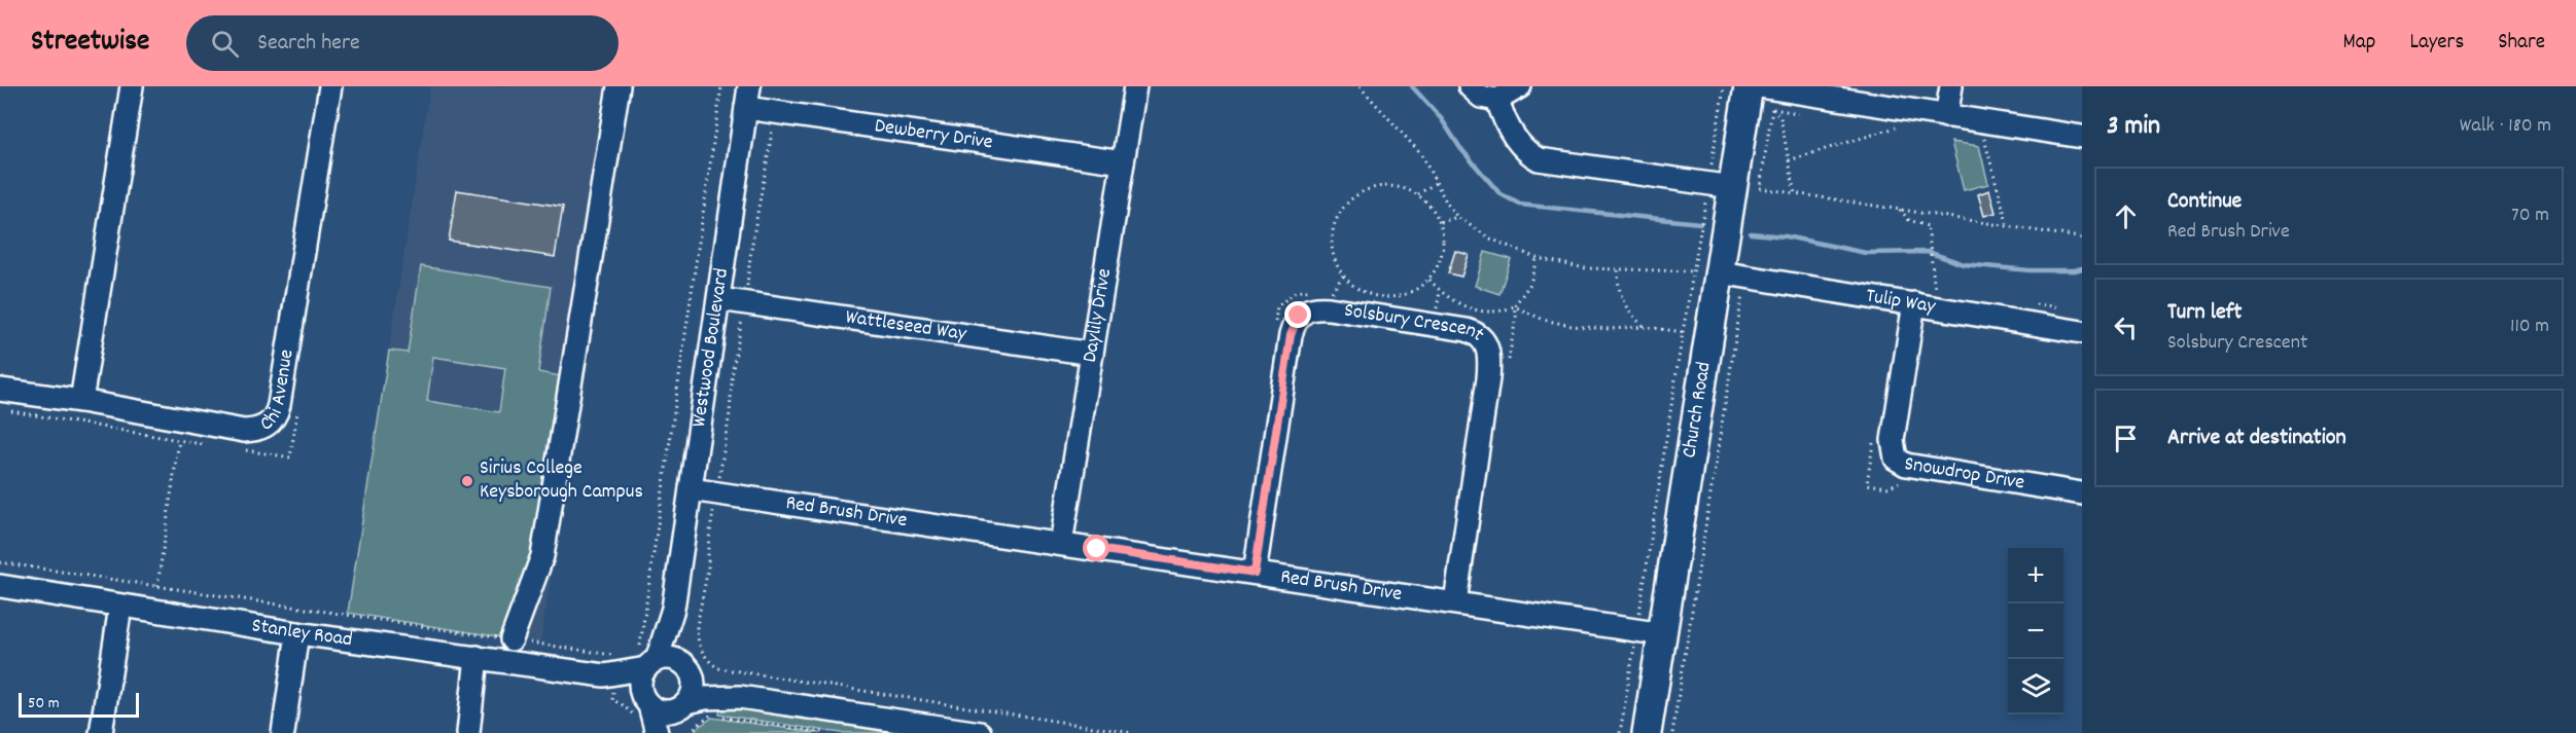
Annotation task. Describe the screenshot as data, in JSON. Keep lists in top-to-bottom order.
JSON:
{
  "streets": {
    "main road": ["Church Road"],
    "street": [
      "Dewberry Drive",
      "Tulip Way",
      "Daylily Drive",
      "Wattleseed Way",
      "Solsbury Crescent",
      "Westwood Boulevard",
      "Chi Avenue",
      "Snowdrop Drive",
      "Red Brush Drive",
      "Stanley Road"
    ]
  },
  "crossings": [
    ["Dewberry Drive", "Daylily Drive"],
    ["Dewberry Drive", "Westwood Boulevard"],
    ["Tulip Way", "Church Road"],
    ["Tulip Way", "Snowdrop Drive"],
    ["Daylily Drive", "Wattleseed Way"],
    ["Daylily Drive", "Red Brush Drive"],
    ["Wattleseed Way", "Westwood Boulevard"],
    ["Solsbury Crescent", "Red Brush Drive"],
    ["Westwood Boulevard", "Red Brush Drive"],
    ["Westwood Boulevard", "Stanley Road"],
    ["Church Road", "Red Brush Drive"]
  ],
  "places": ["Sirius College Keysborough Campus"],
  "scale_bar": "50 m",
  "page": {
    "header": "Streetwise",
    "search": "Search here",
    "nav": ["Map", "Layers", "Share"],
    "heading": ["3 min", "Walk · 180 m"],
    "list": [
      ["Continue", "Red Brush Drive", "70 m"],
      ["Turn left", "Solsbury Crescent", "110 m"],
      "Arrive at destination"
    ],
    "map_buttons": ["+", "−"],
    "scale": "50 m"
  }
}
